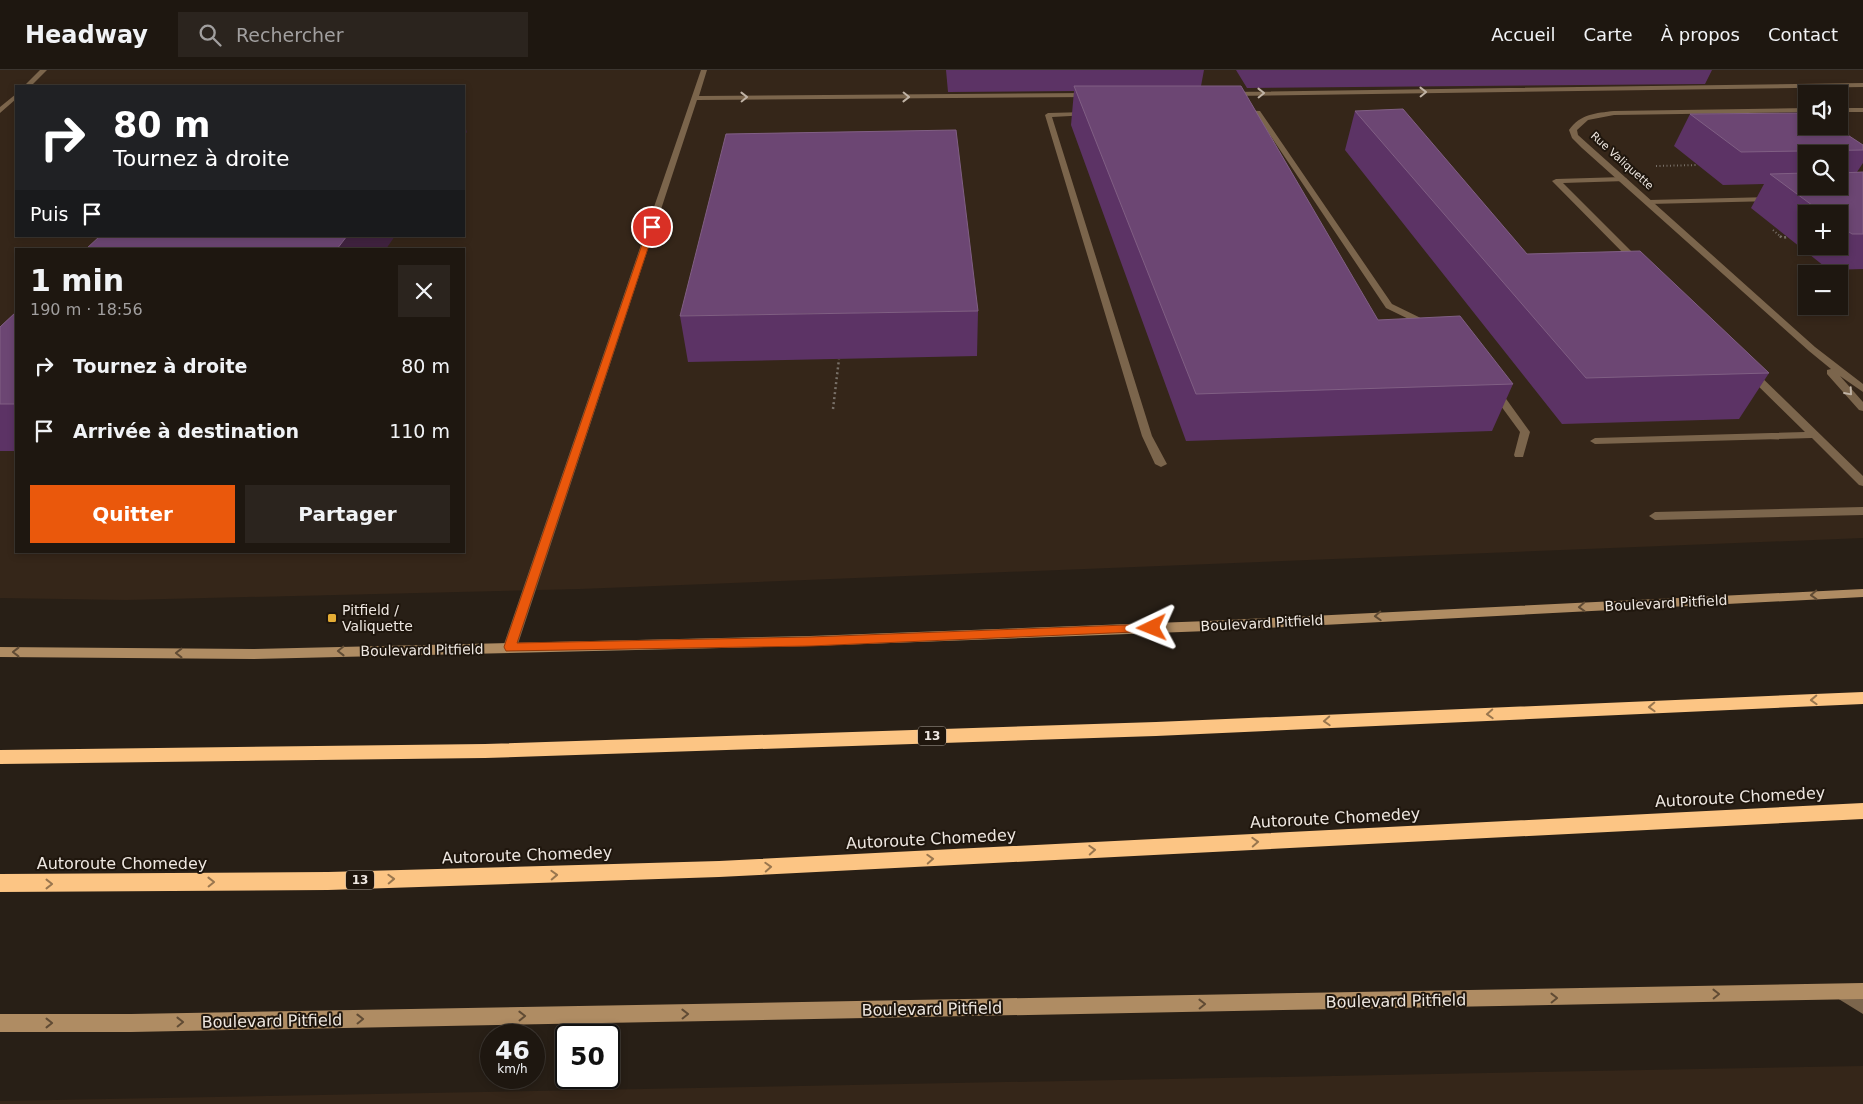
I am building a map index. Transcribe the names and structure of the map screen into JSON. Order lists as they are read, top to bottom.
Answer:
{
  "streets": {
    "highway": ["13", "Autoroute Chomedey"],
    "main road": ["Boulevard Pitfield"],
    "street": ["Rue Valiquette"]
  },
  "places": {
    "transit": ["Pitfield / Valiquette"]
  },
  "page": {
    "header": "Headway",
    "search": "Rechercher",
    "nav": [
      "Accueil",
      "Carte",
      "À propos",
      "Contact"
    ],
    "map_buttons": ["+", "−"],
    "turn": ["80 m", "Tournez à droite"],
    "then": "Puis",
    "heading": ["1 min", "190 m · 18:56"],
    "list": [
      {
        "name": "Tournez à droite",
        "value": "80 m"
      },
      {
        "name": "Arrivée à destination",
        "value": "110 m"
      }
    ],
    "buttons": ["Quitter", "Partager"],
    "speed": "46 km/h",
    "limit": "50"
  }
}
